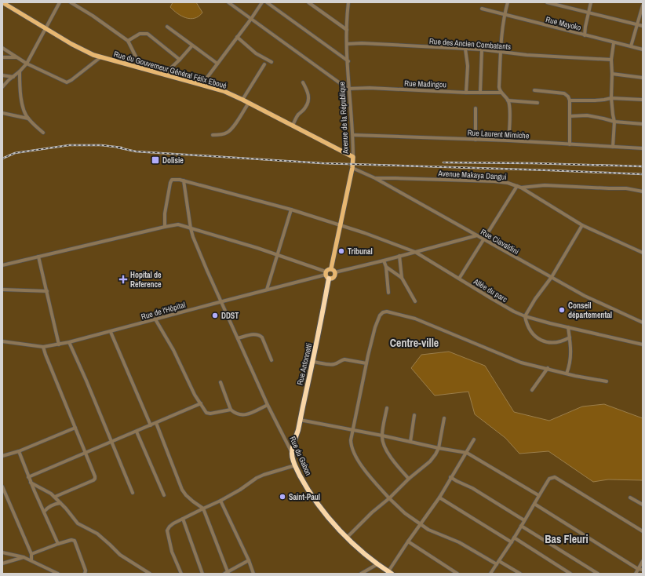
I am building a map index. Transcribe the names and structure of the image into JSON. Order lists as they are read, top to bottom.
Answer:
{
  "streets": {
    "highway": ["Rue Antonnetti", "Rue du Gabon"],
    "main road": ["Rue du Gouverneur Général Félix Eboué", "Avenue de la République"],
    "street": [
      "Rue Mayoko",
      "Rue des Ancien Combatants",
      "Rue Madingou",
      "Rue Laurent Mimiche",
      "Avenue Makaya Dangui",
      "Rue Ciavaldini",
      "Allée du parc",
      "Rue de l'Hôpital"
    ]
  },
  "crossings": [
    ["Rue des Ancien Combatants", "Avenue de la République"],
    ["Rue du Gouverneur Général Félix Eboué", "Avenue de la République"],
    ["Rue Madingou", "Avenue de la République"],
    ["Avenue de la République", "Rue Laurent Mimiche"],
    ["Avenue de la République", "Rue Ciavaldini"],
    ["Avenue de la République", "Allée du parc"],
    ["Avenue Makaya Dangui", "Rue Ciavaldini"],
    ["Allée du parc", "Rue du Gabon"],
    ["Rue de l'Hôpital", "Rue Antonnetti"],
    ["Rue de l'Hôpital", "Rue du Gabon"],
    ["Rue Antonnetti", "Rue du Gabon"]
  ],
  "districts": ["Centre-ville", "Bas Fleuri"],
  "places": {
    "transit": ["Dolisie"],
    "other": [
      "Tribunal",
      "Conseil départemental",
      "DDST",
      "Saint-Paul"
    ],
    "health": ["Hopital de Reference"]
  }
}
